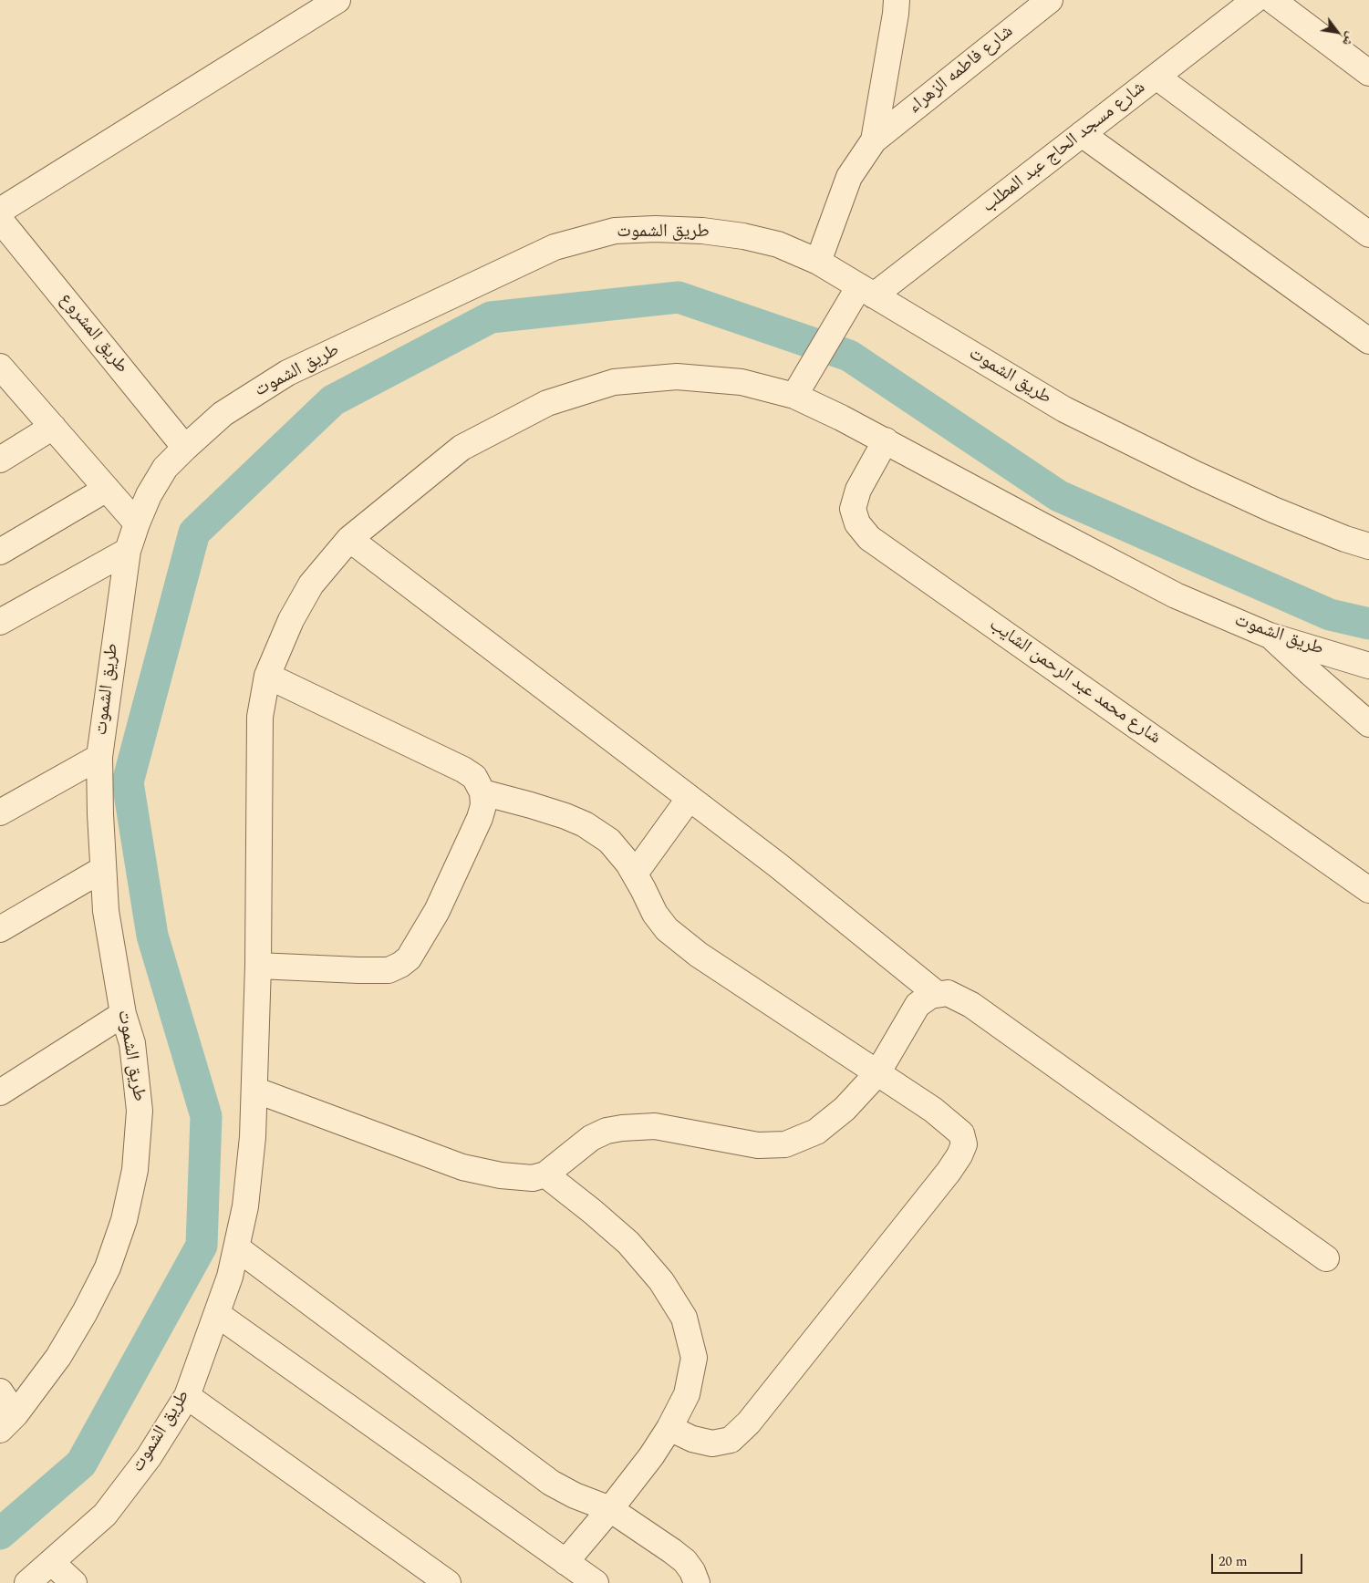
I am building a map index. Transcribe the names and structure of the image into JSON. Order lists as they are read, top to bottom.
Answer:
{
  "streets": {
    "street": [
      "شارع فاطمه الزهراء",
      "شارع مسجد الحاج عبد المطلب",
      "طريق الشموت",
      "طريق المشروع",
      "شارع محمد عبد الرحمن الشايب"
    ]
  },
  "crossings": [
    ["شارع مسجد الحاج عبد المطلب", "طريق الشموت"],
    ["طريق الشموت", "طريق المشروع"],
    ["طريق الشموت", "شارع محمد عبد الرحمن الشايب"]
  ],
  "scale_bar": "20 m",
  "north": "bottom right"
}
